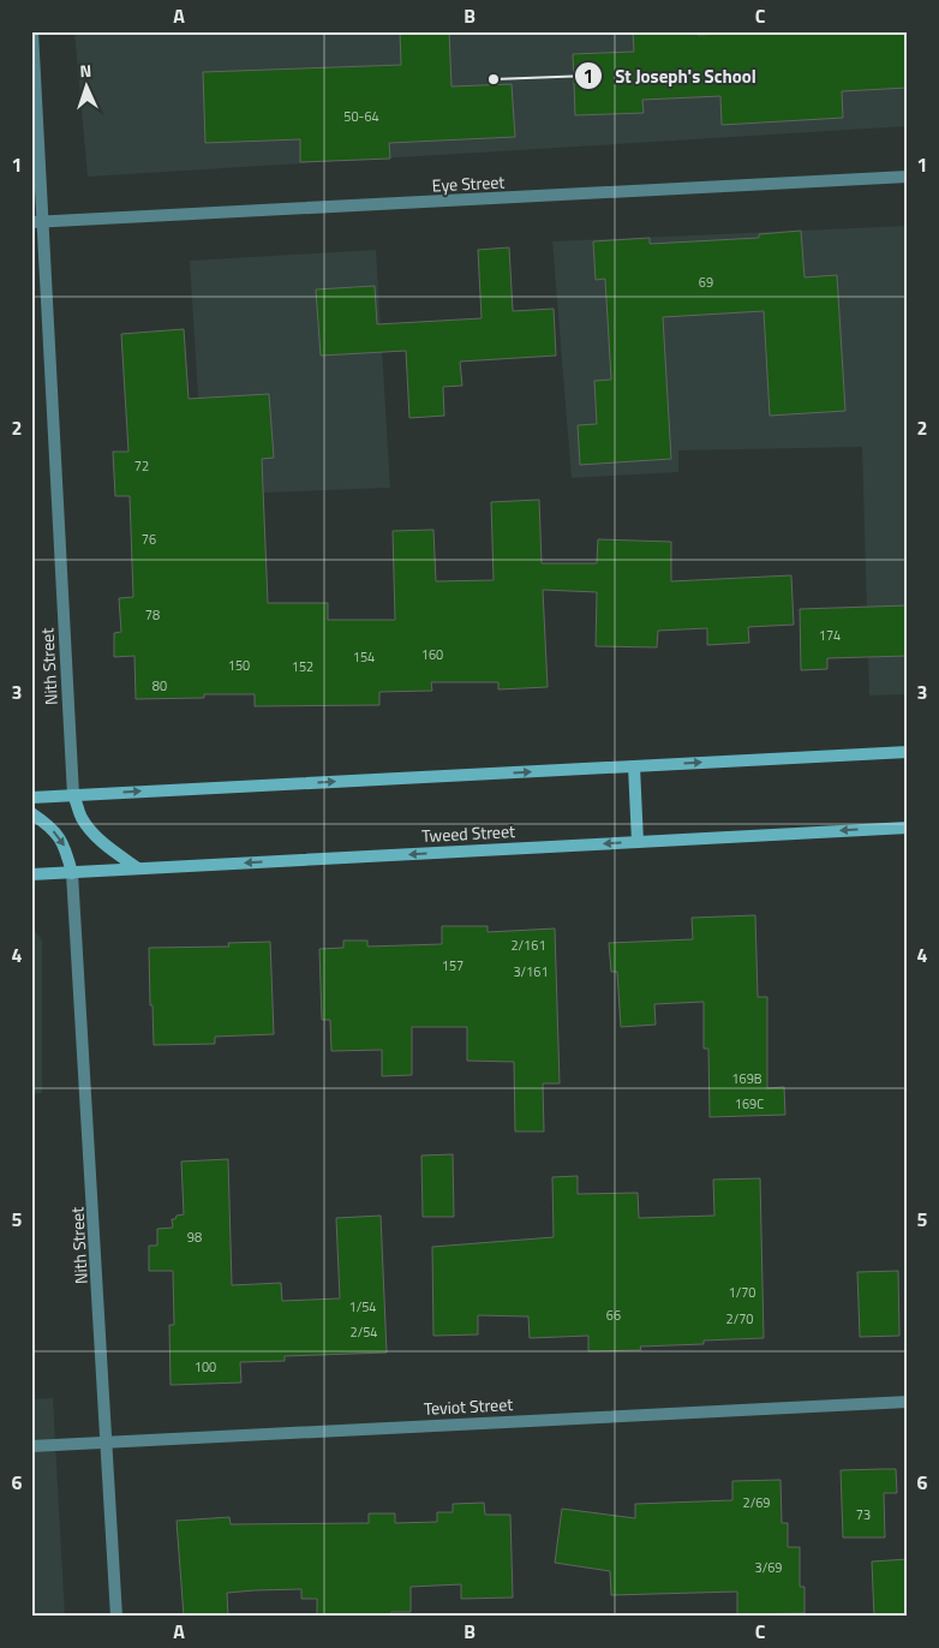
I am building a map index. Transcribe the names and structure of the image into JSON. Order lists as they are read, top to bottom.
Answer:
{
  "streets": {
    "main road": ["Tweed Street"],
    "street": ["Eye Street", "Nith Street", "Teviot Street"]
  },
  "crossings": [
    ["Eye Street", "Nith Street"],
    ["Nith Street", "Tweed Street"],
    ["Nith Street", "Teviot Street"]
  ],
  "places": ["St Joseph's School"],
  "house_numbers": [
    "50-64",
    "69",
    "72",
    "76",
    "78",
    "174",
    "160",
    "154",
    "150",
    "152",
    "80",
    "2/161",
    "157",
    "3/161",
    "169B",
    "169C",
    "98",
    "1/70",
    "1/54",
    "66",
    "2/70",
    "2/54",
    "100",
    "2/69",
    "73",
    "3/69"
  ],
  "north": "top",
  "grid": {
    "columns": ["A", "B", "C"],
    "rows": [
      "1",
      "2",
      "3",
      "4",
      "5",
      "6"
    ]
  }
}
